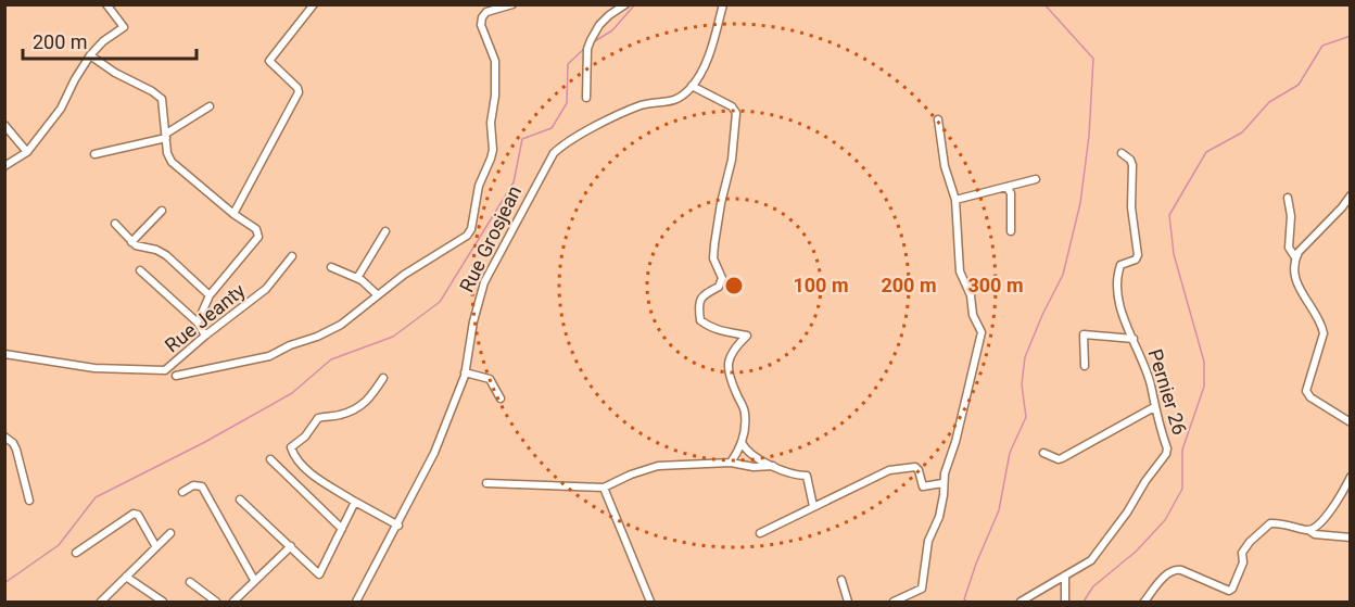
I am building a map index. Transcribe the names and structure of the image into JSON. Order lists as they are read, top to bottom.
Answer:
{
  "streets": {
    "street": ["Rue Grosjean", "Rue Jeanty", "Pernier 26"]
  },
  "scale_bar": "200 m",
  "rings": ["100 m", "200 m", "300 m"]
}
